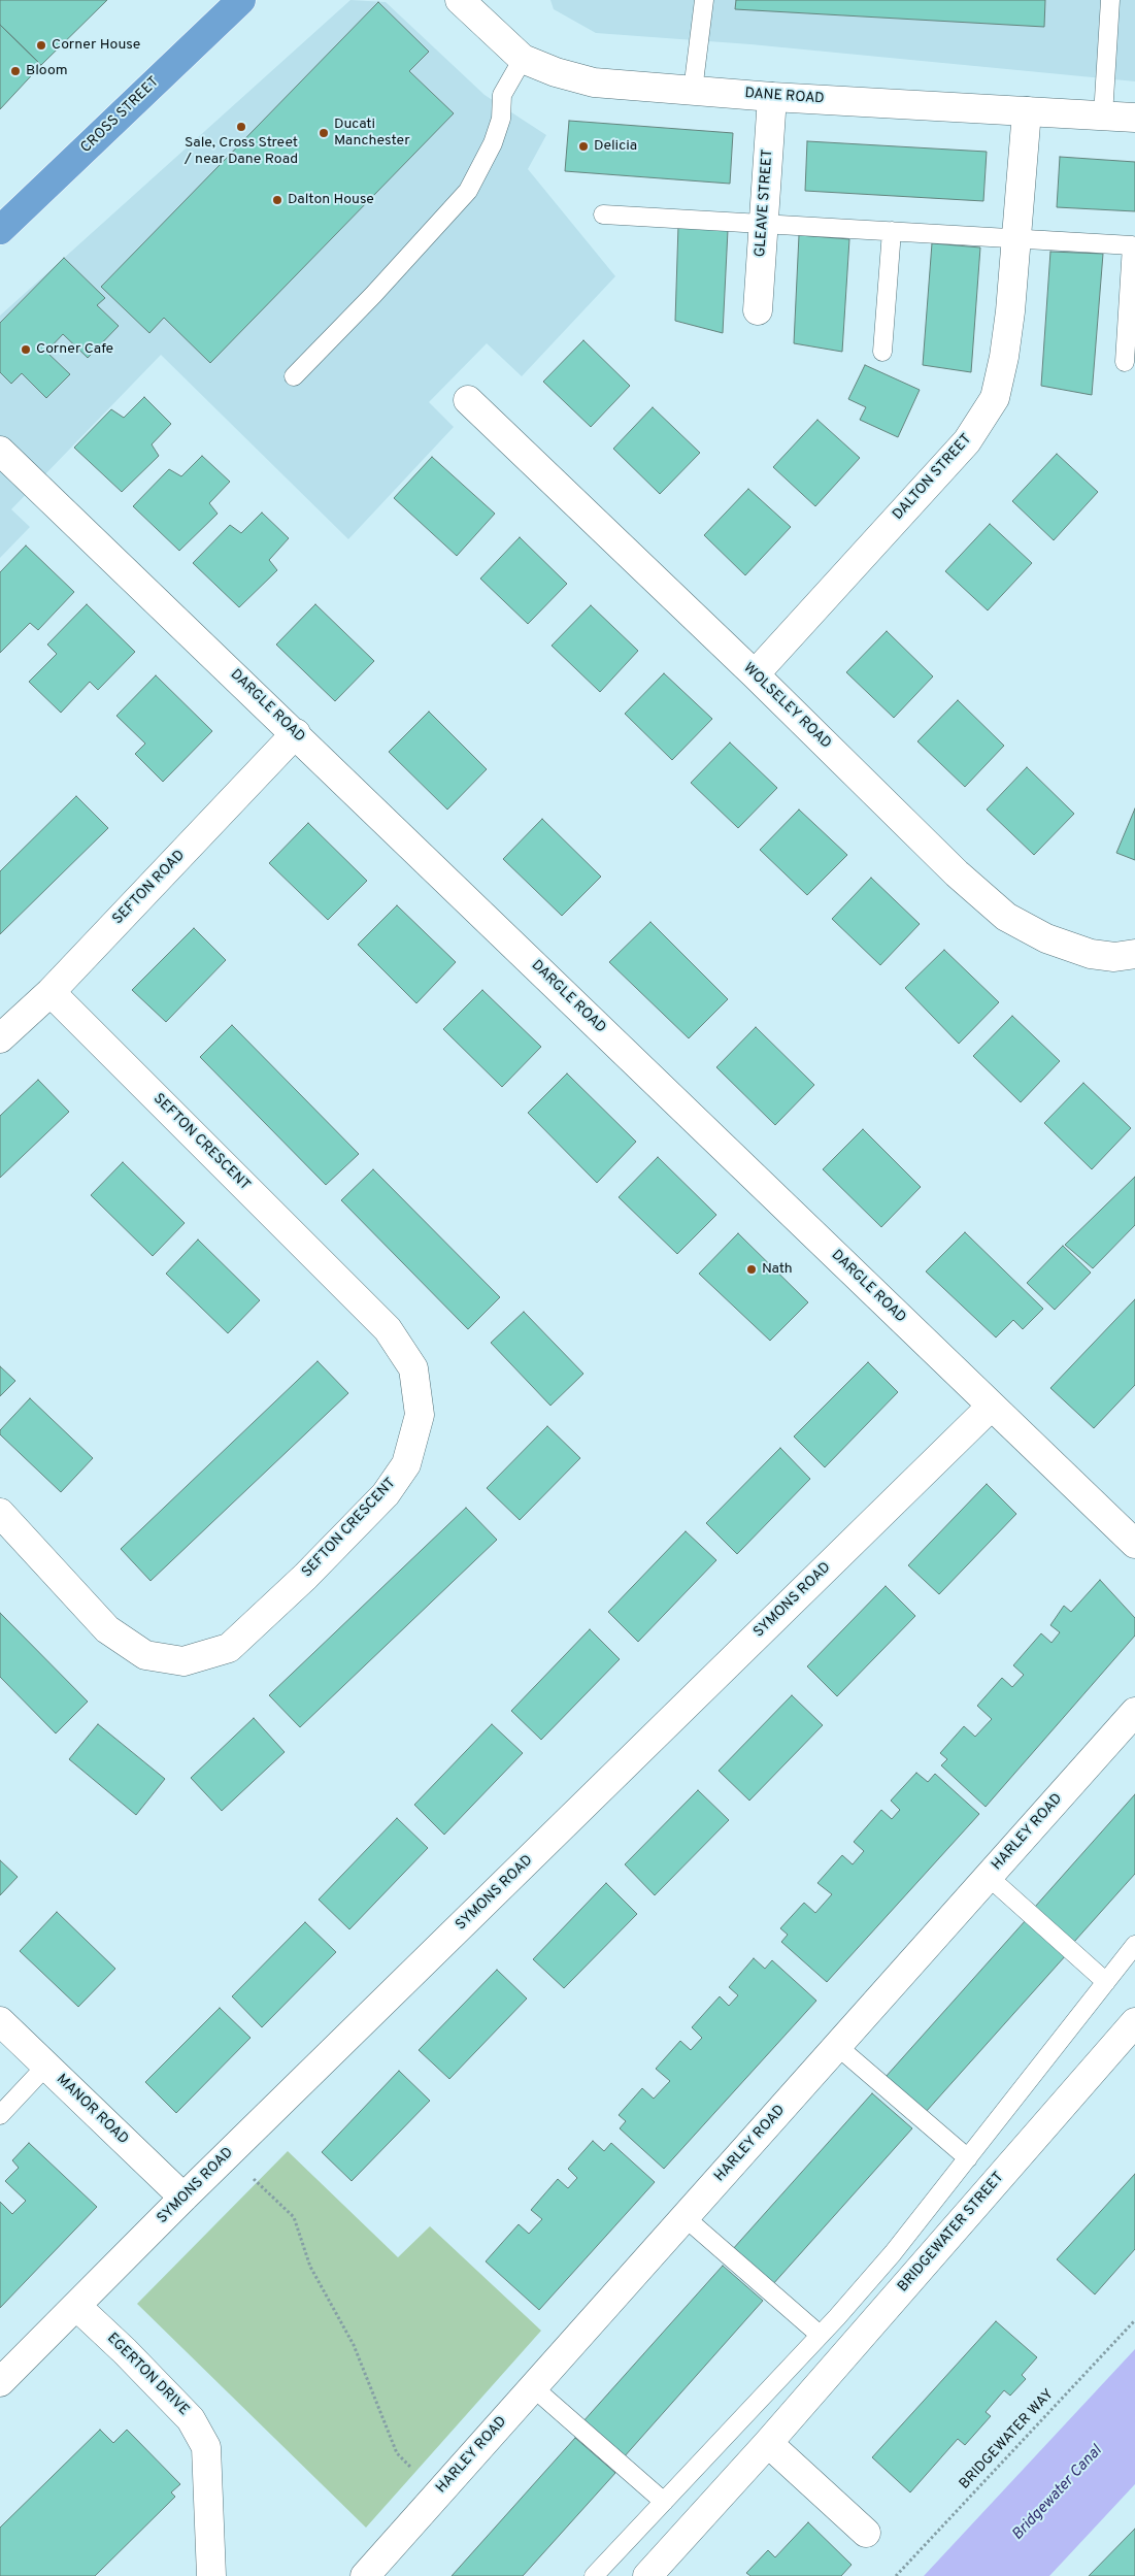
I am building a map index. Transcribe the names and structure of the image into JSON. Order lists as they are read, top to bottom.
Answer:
{
  "streets": {
    "highway": ["CROSS STREET"],
    "street": [
      "DANE ROAD",
      "GLEAVE STREET",
      "DALTON STREET",
      "DARGLE ROAD",
      "WOLSELEY ROAD",
      "SEFTON ROAD",
      "SEFTON CRESCENT",
      "SYMONS ROAD",
      "HARLEY ROAD",
      "MANOR ROAD",
      "BRIDGEWATER STREET",
      "EGERTON DRIVE"
    ],
    "path": ["BRIDGEWATER WAY"]
  },
  "crossings": [
    ["DANE ROAD", "GLEAVE STREET"],
    ["DANE ROAD", "DALTON STREET"],
    ["DALTON STREET", "WOLSELEY ROAD"],
    ["DARGLE ROAD", "SEFTON ROAD"],
    ["DARGLE ROAD", "SYMONS ROAD"],
    ["SEFTON ROAD", "SEFTON CRESCENT"],
    ["SYMONS ROAD", "MANOR ROAD"],
    ["SYMONS ROAD", "EGERTON DRIVE"]
  ],
  "water": ["Bridgewater Canal"],
  "places": [
    "Corner House",
    "Bloom",
    "Sale, Cross Street / near Dane Road",
    "Ducati Manchester",
    "Delicia",
    "Dalton House",
    "Corner Cafe",
    "Nath"
  ]
}
